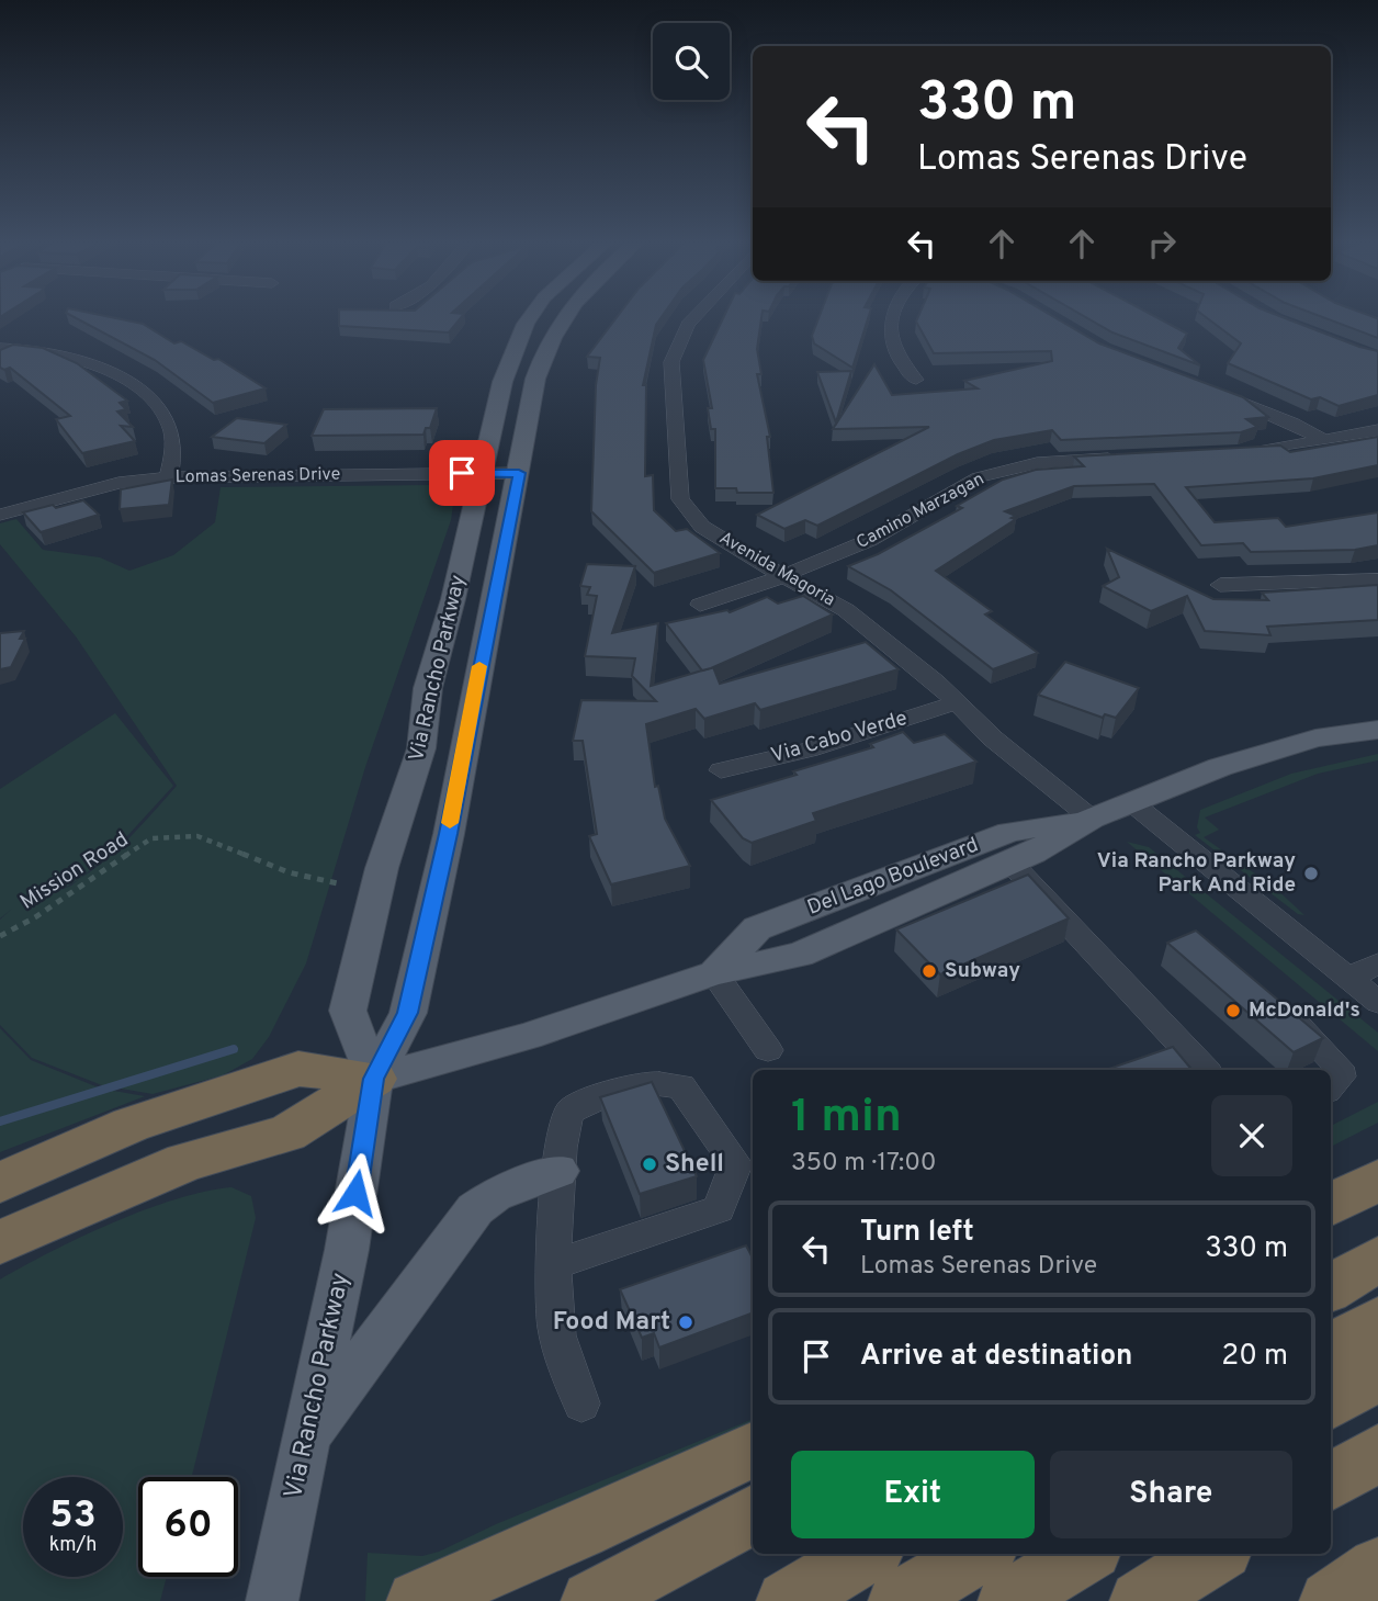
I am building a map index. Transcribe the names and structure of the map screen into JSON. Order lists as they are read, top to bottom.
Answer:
{
  "streets": {
    "main road": ["Via Rancho Parkway", "Del Lago Boulevard"],
    "street": [
      "Lomas Serenas Drive",
      "Camino Marzagan",
      "Avenida Magoria",
      "Via Cabo Verde"
    ],
    "path": ["Mission Road"]
  },
  "crossings": [
    ["Lomas Serenas Drive", "Via Rancho Parkway"],
    ["Camino Marzagan", "Avenida Magoria"],
    ["Avenida Magoria", "Via Cabo Verde"],
    ["Avenida Magoria", "Del Lago Boulevard"],
    ["Via Rancho Parkway", "Del Lago Boulevard"]
  ],
  "places": [
    "Via Rancho Parkway Park And Ride",
    "Subway",
    "McDonald's",
    "Shell",
    "Food Mart"
  ],
  "page": {
    "turn": ["330 m", "Lomas Serenas Drive"],
    "heading": ["1 min", "350 m · 17:00"],
    "list": [
      {
        "name": "Turn left",
        "note": "Lomas Serenas Drive",
        "value": "330 m"
      },
      {
        "name": "Arrive at destination",
        "value": "20 m"
      }
    ],
    "buttons": ["Exit", "Share"],
    "speed": "53 km/h",
    "limit": "60"
  }
}
